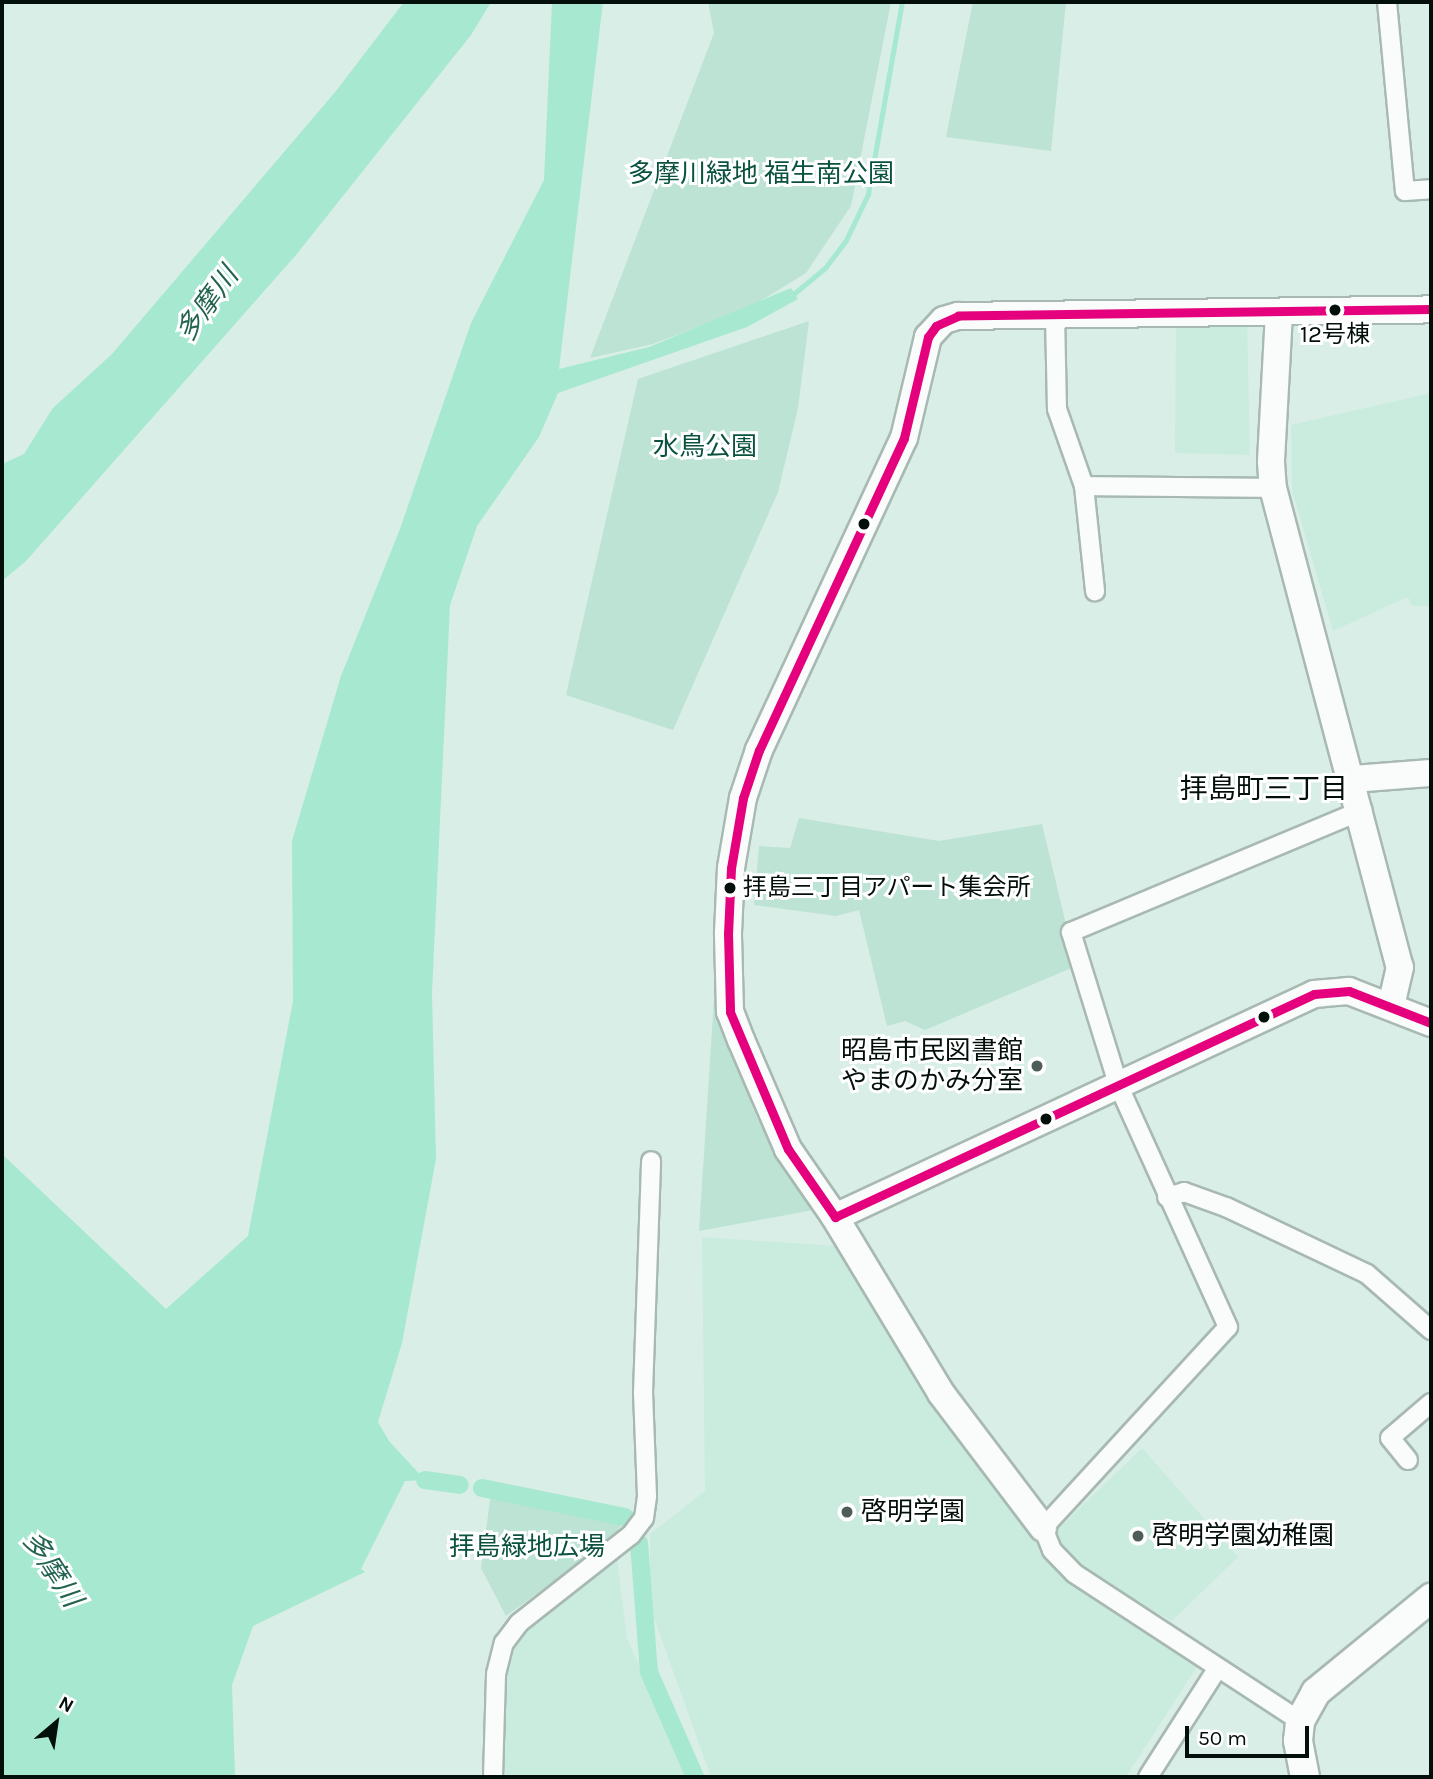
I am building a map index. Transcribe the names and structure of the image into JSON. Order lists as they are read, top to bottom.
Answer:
{
  "districts": ["拝島町三丁目"],
  "water": ["多摩川"],
  "parks": ["多摩川緑地 福生南公園", "水鳥公園", "拝島緑地広場"],
  "places": [
    "12号棟",
    "拝島三丁目アパート集会所",
    "昭島市民図書館 やまのかみ分室",
    "啓明学園",
    "啓明学園幼稚園"
  ],
  "scale_bar": "50 m",
  "north": "top right"
}
